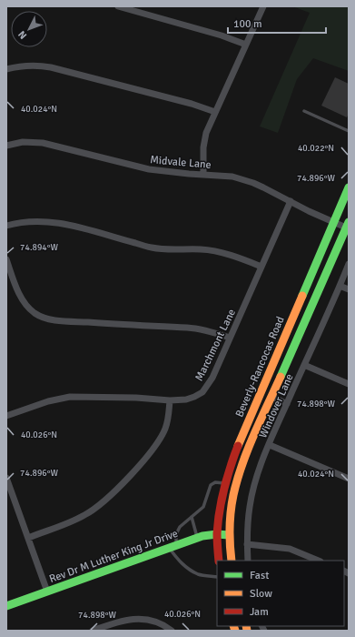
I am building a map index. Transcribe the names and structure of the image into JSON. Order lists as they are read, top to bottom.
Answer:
{
  "streets": {
    "main road": ["Beverly-Rancocas Road", "Rev Dr M Luther King Jr Drive"],
    "street": ["Midvale Lane", "Marchmont Lane", "Windover Lane"]
  },
  "crossings": [
    ["Midvale Lane", "Marchmont Lane"],
    ["Midvale Lane", "Beverly-Rancocas Road"],
    ["Beverly-Rancocas Road", "Rev Dr M Luther King Jr Drive"]
  ],
  "legend": ["Fast", "Slow", "Jam"],
  "scale_bar": "100 m",
  "north": "bottom left",
  "coordinates": [
    "40.024°N",
    "40.022°N",
    "74.896°W",
    "74.894°W",
    "74.898°W",
    "40.026°N"
  ]
}
